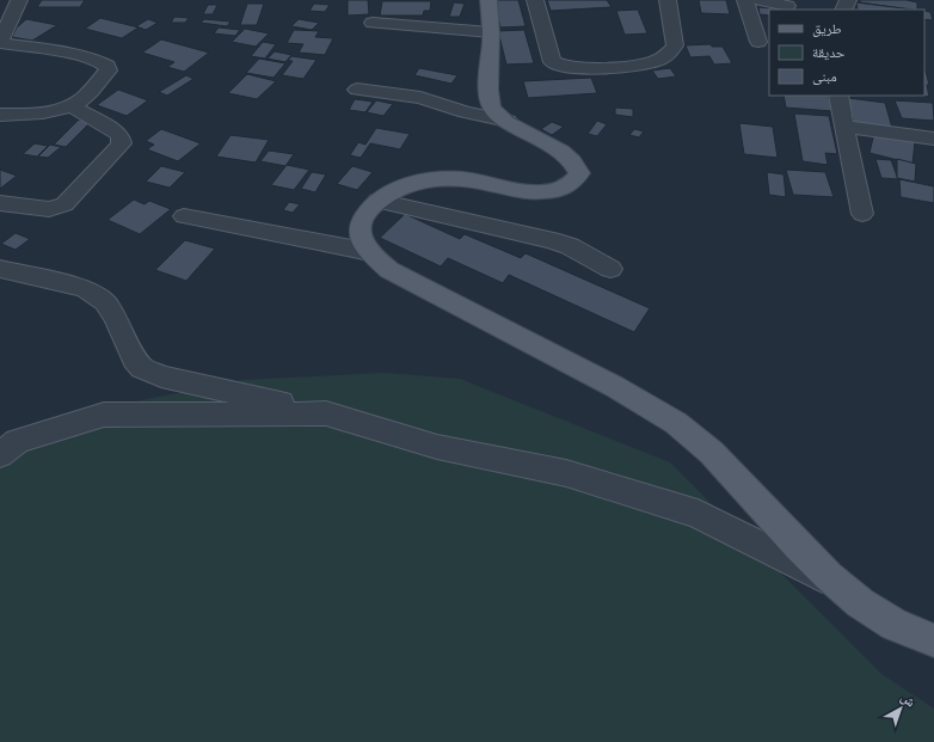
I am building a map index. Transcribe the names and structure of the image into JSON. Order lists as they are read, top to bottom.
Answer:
{
  "legend": ["طريق", "حديقة", "مبنى"],
  "north": "top right"
}
